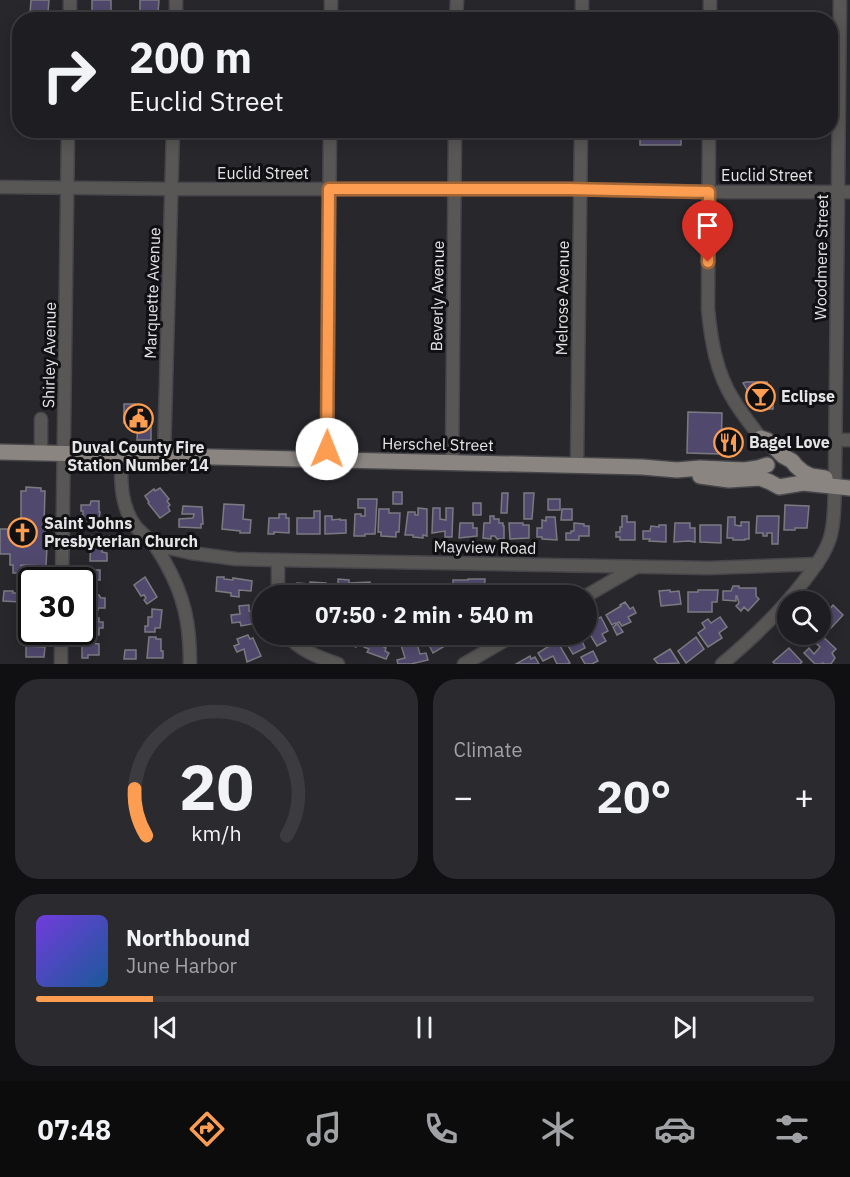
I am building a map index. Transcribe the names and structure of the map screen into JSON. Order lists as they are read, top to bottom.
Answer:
{
  "streets": {
    "main road": ["Herschel Street"],
    "street": [
      "Euclid Street",
      "Woodmere Street",
      "Marquette Avenue",
      "Beverly Avenue",
      "Melrose Avenue",
      "Shirley Avenue",
      "Mayview Road"
    ]
  },
  "crossings": [
    ["Euclid Street", "Woodmere Street"],
    ["Euclid Street", "Marquette Avenue"],
    ["Euclid Street", "Beverly Avenue"],
    ["Euclid Street", "Melrose Avenue"],
    ["Euclid Street", "Shirley Avenue"],
    ["Woodmere Street", "Mayview Road"],
    ["Marquette Avenue", "Herschel Street"],
    ["Beverly Avenue", "Herschel Street"],
    ["Melrose Avenue", "Herschel Street"],
    ["Shirley Avenue", "Herschel Street"]
  ],
  "places": {
    "bar": ["Eclipse"],
    "public building": ["Duval County Fire Station Number 14"],
    "restaurant": ["Bagel Love"],
    "church": ["Saint Johns Presbyterian Church"]
  },
  "page": {
    "turn": ["200 m", "Euclid Street"],
    "limit": "30",
    "trip": "07:50 · 2 min · 540 m",
    "tile": "Climate",
    "heat": ["−", "20°", "+"],
    "song": ["Northbound", "June Harbor"],
    "tabs": "07:48",
    "gauge": ["20", "km/h"]
  }
}
